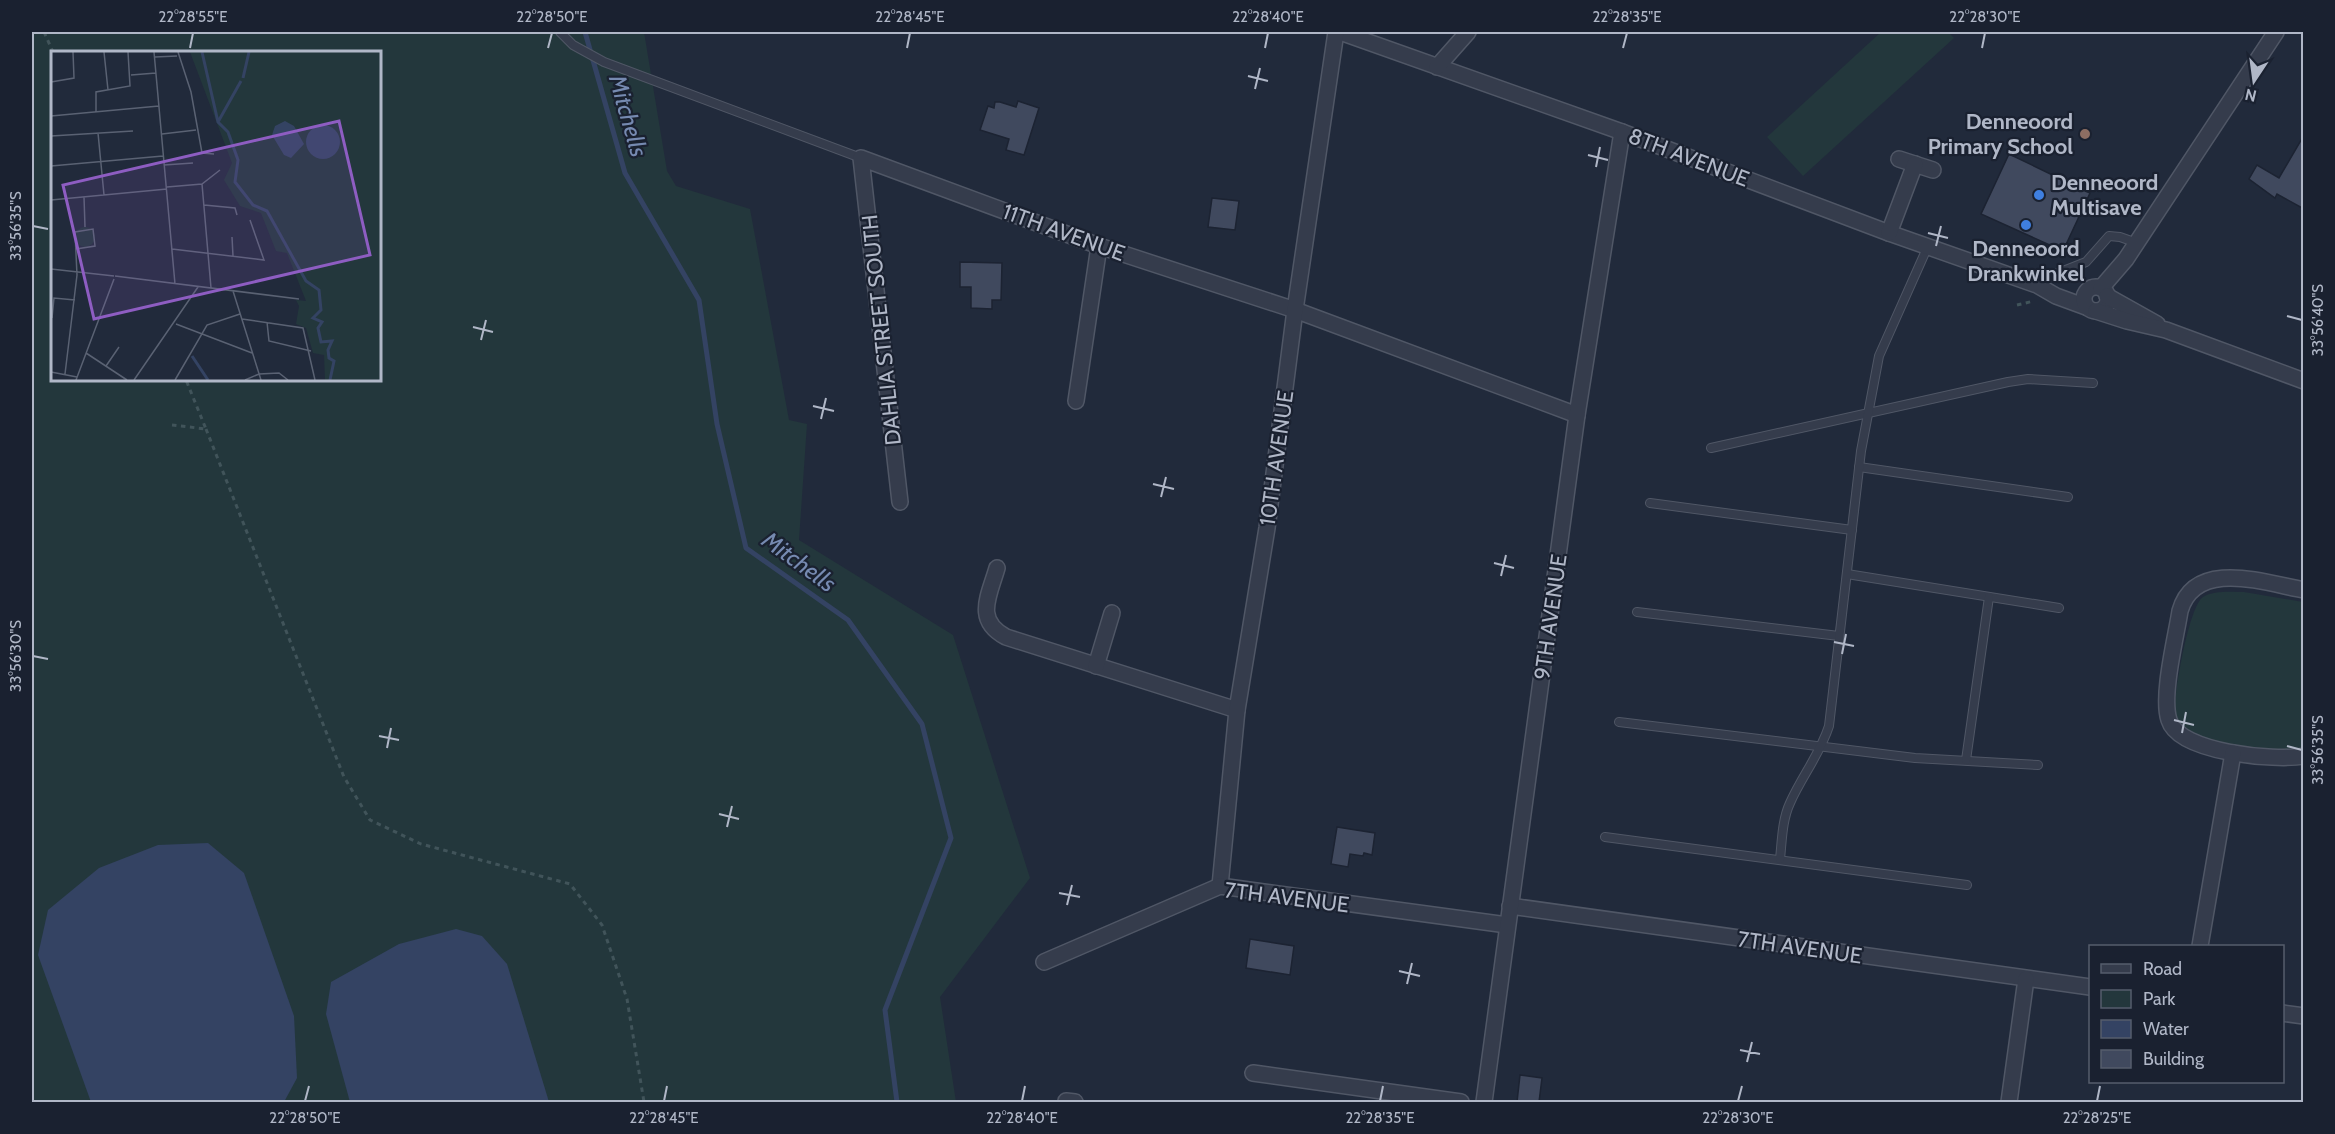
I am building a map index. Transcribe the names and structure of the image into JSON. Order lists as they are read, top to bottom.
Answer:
{
  "streets": {
    "street": [
      "8TH AVENUE",
      "11TH AVENUE",
      "DAHLIA STREET SOUTH",
      "10TH AVENUE",
      "9TH AVENUE",
      "7TH AVENUE"
    ]
  },
  "crossings": [
    ["8TH AVENUE", "10TH AVENUE"],
    ["8TH AVENUE", "9TH AVENUE"],
    ["11TH AVENUE", "DAHLIA STREET SOUTH"],
    ["11TH AVENUE", "10TH AVENUE"],
    ["11TH AVENUE", "9TH AVENUE"],
    ["10TH AVENUE", "7TH AVENUE"],
    ["9TH AVENUE", "7TH AVENUE"]
  ],
  "water": ["Mitchells"],
  "places": ["Denneoord Primary School", "Denneoord Multisave", "Denneoord Drankwinkel"],
  "legend": [
    "Road",
    "Park",
    "Water",
    "Building"
  ],
  "north": "bottom",
  "coordinates": [
    "22°28'55\"E",
    "22°28'50\"E",
    "22°28'45\"E",
    "22°28'40\"E",
    "22°28'35\"E",
    "22°28'30\"E",
    "33°56'35\"S",
    "33°56'40\"S",
    "33°56'30\"S",
    "22°28'25\"E"
  ]
}
